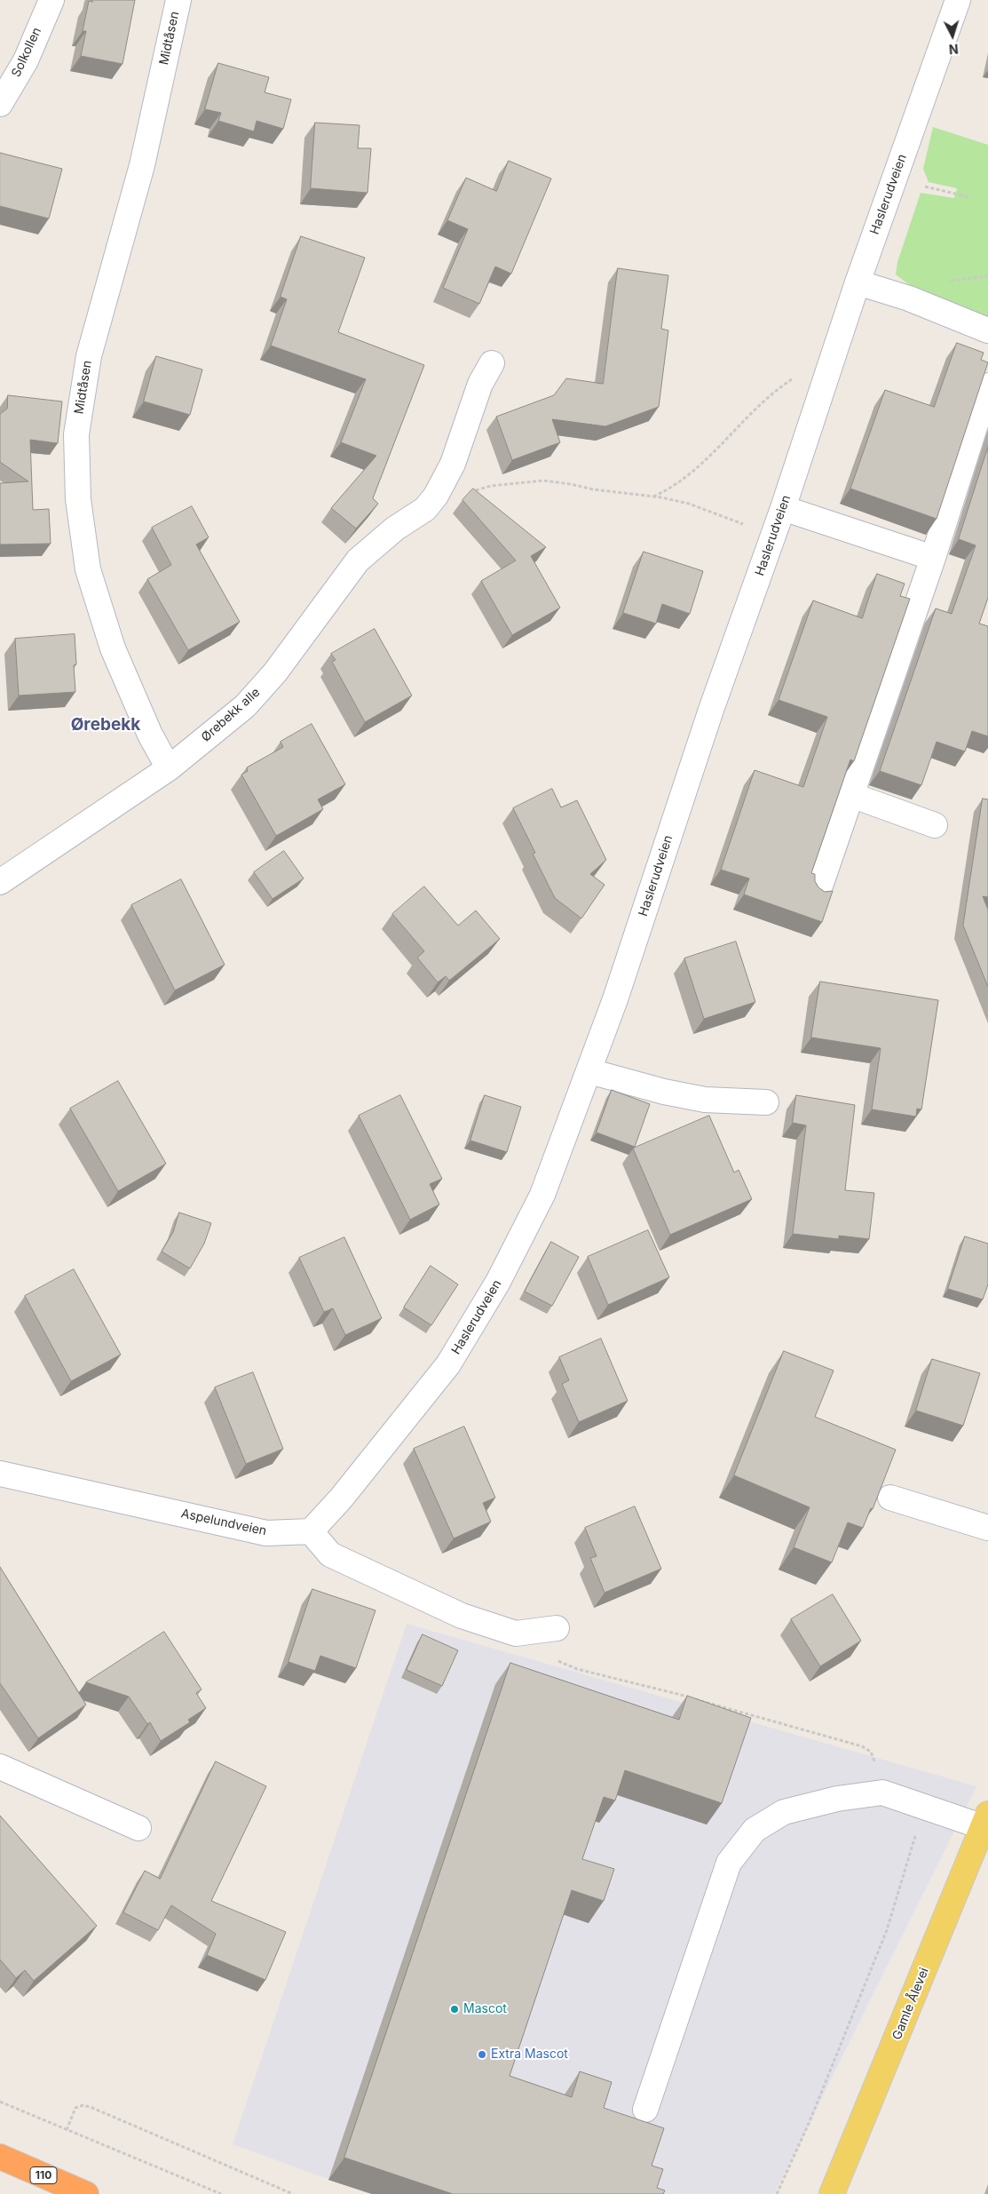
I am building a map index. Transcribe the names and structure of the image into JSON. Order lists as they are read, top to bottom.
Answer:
{
  "streets": {
    "highway": ["110"],
    "main road": ["Gamle Ålevei"],
    "street": [
      "Midtåsen",
      "Solkollen",
      "Haslerudveien",
      "Ørebekk alle",
      "Aspelundveien"
    ]
  },
  "crossings": [
    ["Midtåsen", "Ørebekk alle"],
    ["Haslerudveien", "Aspelundveien"]
  ],
  "districts": ["Ørebekk"],
  "places": ["Mascot", "Extra Mascot"],
  "north": "bottom"
}
